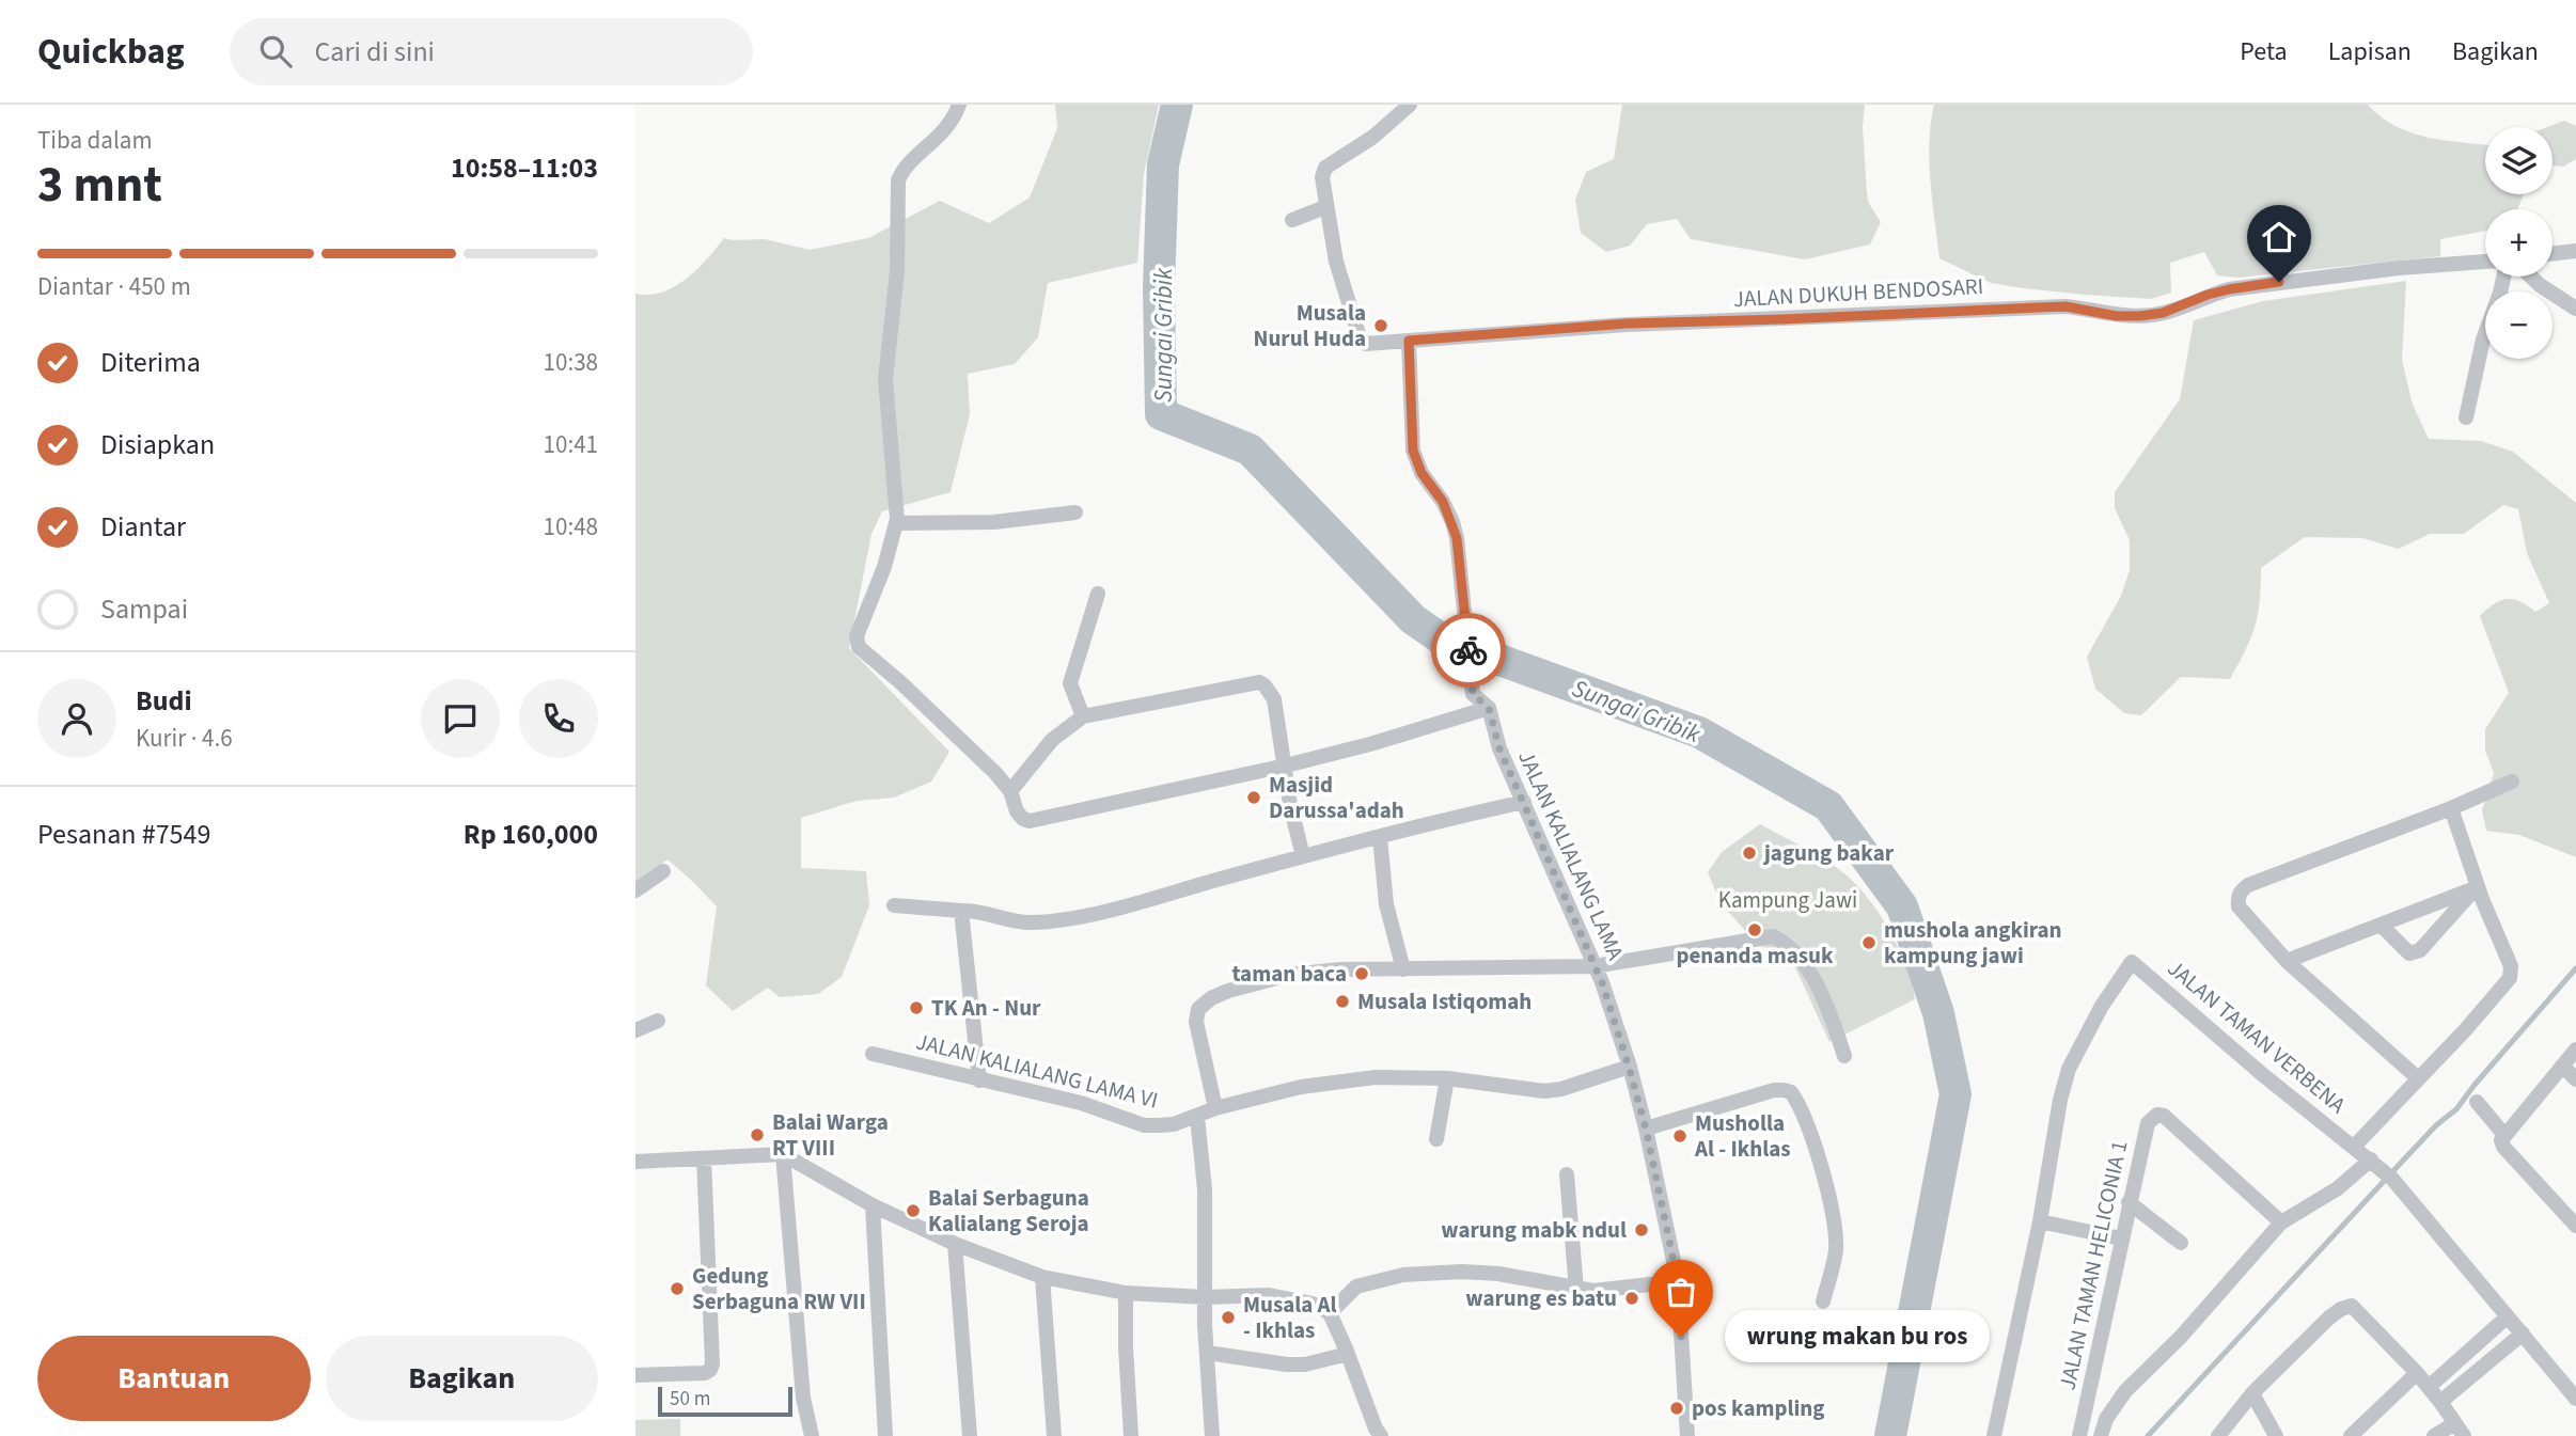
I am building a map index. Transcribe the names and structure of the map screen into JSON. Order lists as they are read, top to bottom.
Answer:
{
  "streets": {
    "street": [
      "JALAN DUKUH BENDOSARI",
      "JALAN KALIALANG LAMA",
      "JALAN TAMAN VERBENA",
      "JALAN KALIALANG LAMA VI",
      "JALAN TAMAN HELICONIA 1"
    ]
  },
  "crossings": [
    ["JALAN KALIALANG LAMA", "JALAN KALIALANG LAMA VI"]
  ],
  "water": ["Sungai Gribik"],
  "parks": ["Kampung Jawi"],
  "places": [
    "Musala Nurul Huda",
    "Masjid Darussa'adah",
    "jagung bakar",
    "penanda masuk",
    "mushola angkiran kampung jawi",
    "taman baca",
    "Musala Istiqomah",
    "TK An - Nur",
    "Balai Warga RT VIII",
    "Musholla Al - Ikhlas",
    "Balai Serbaguna Kalialang Seroja",
    "warung mabk ndul",
    "Gedung Serbaguna RW VII",
    "warung es batu",
    "Musala Al - Ikhlas",
    "wrung makan bu ros",
    "pos kampling"
  ],
  "scale_bar": "50 m",
  "page": {
    "header": "Quickbag",
    "search": "Cari di sini",
    "nav": ["Peta", "Lapisan", "Bagikan"],
    "heading": ["3 mnt", "Tiba dalam", "10:58–11:03"],
    "panel": [
      "Budi",
      "Kurir · 4.6",
      "Pesanan #7549",
      "Rp 160,000"
    ],
    "map_buttons": ["+", "−"],
    "bar": "Diantar · 450 m",
    "list": [
      ["Diterima", "10:38"],
      ["Disiapkan", "10:41"],
      ["Diantar", "10:48"],
      "Sampai"
    ],
    "bubble": "wrung makan bu ros",
    "buttons": ["Bantuan", "Bagikan"],
    "scale": "50 m"
  }
}
